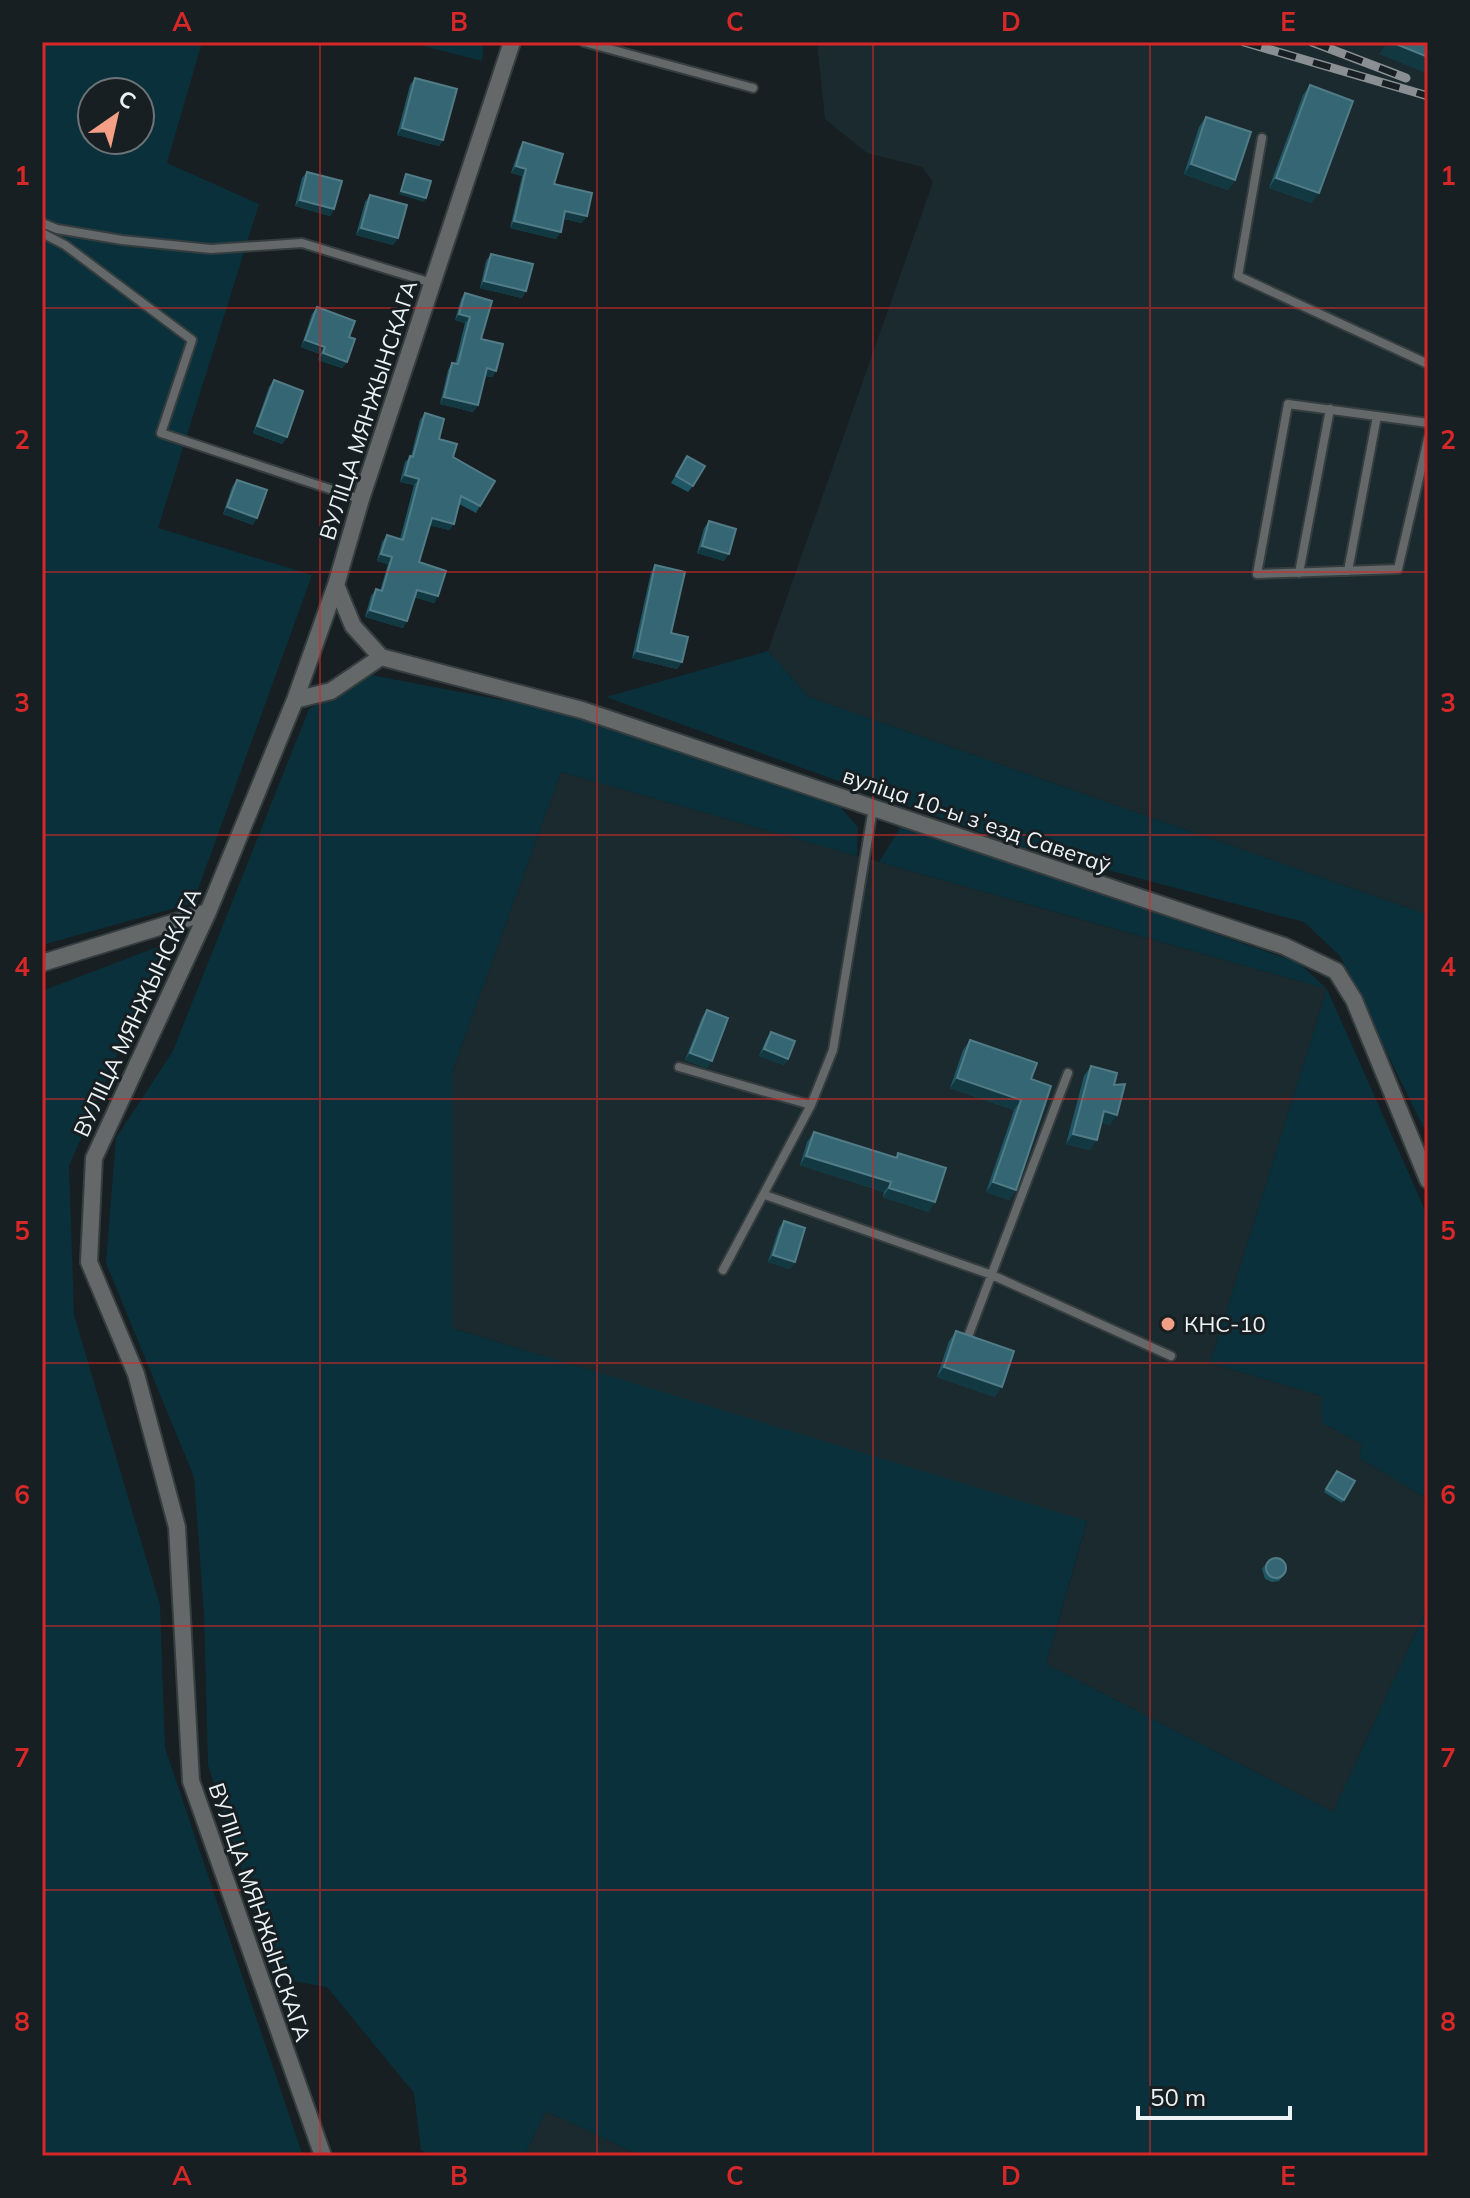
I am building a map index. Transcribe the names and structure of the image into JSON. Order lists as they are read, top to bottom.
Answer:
{
  "streets": {
    "street": ["ВУЛІЦА МЯНЖЫНСКАГА", "вуліца 10-ы зʼезд Саветаў"]
  },
  "places": ["КНС-10"],
  "scale_bar": "50 m",
  "north": "top right",
  "grid": {
    "columns": [
      "A",
      "B",
      "C",
      "D",
      "E"
    ],
    "rows": [
      "1",
      "2",
      "3",
      "4",
      "5",
      "6",
      "7",
      "8"
    ]
  }
}
